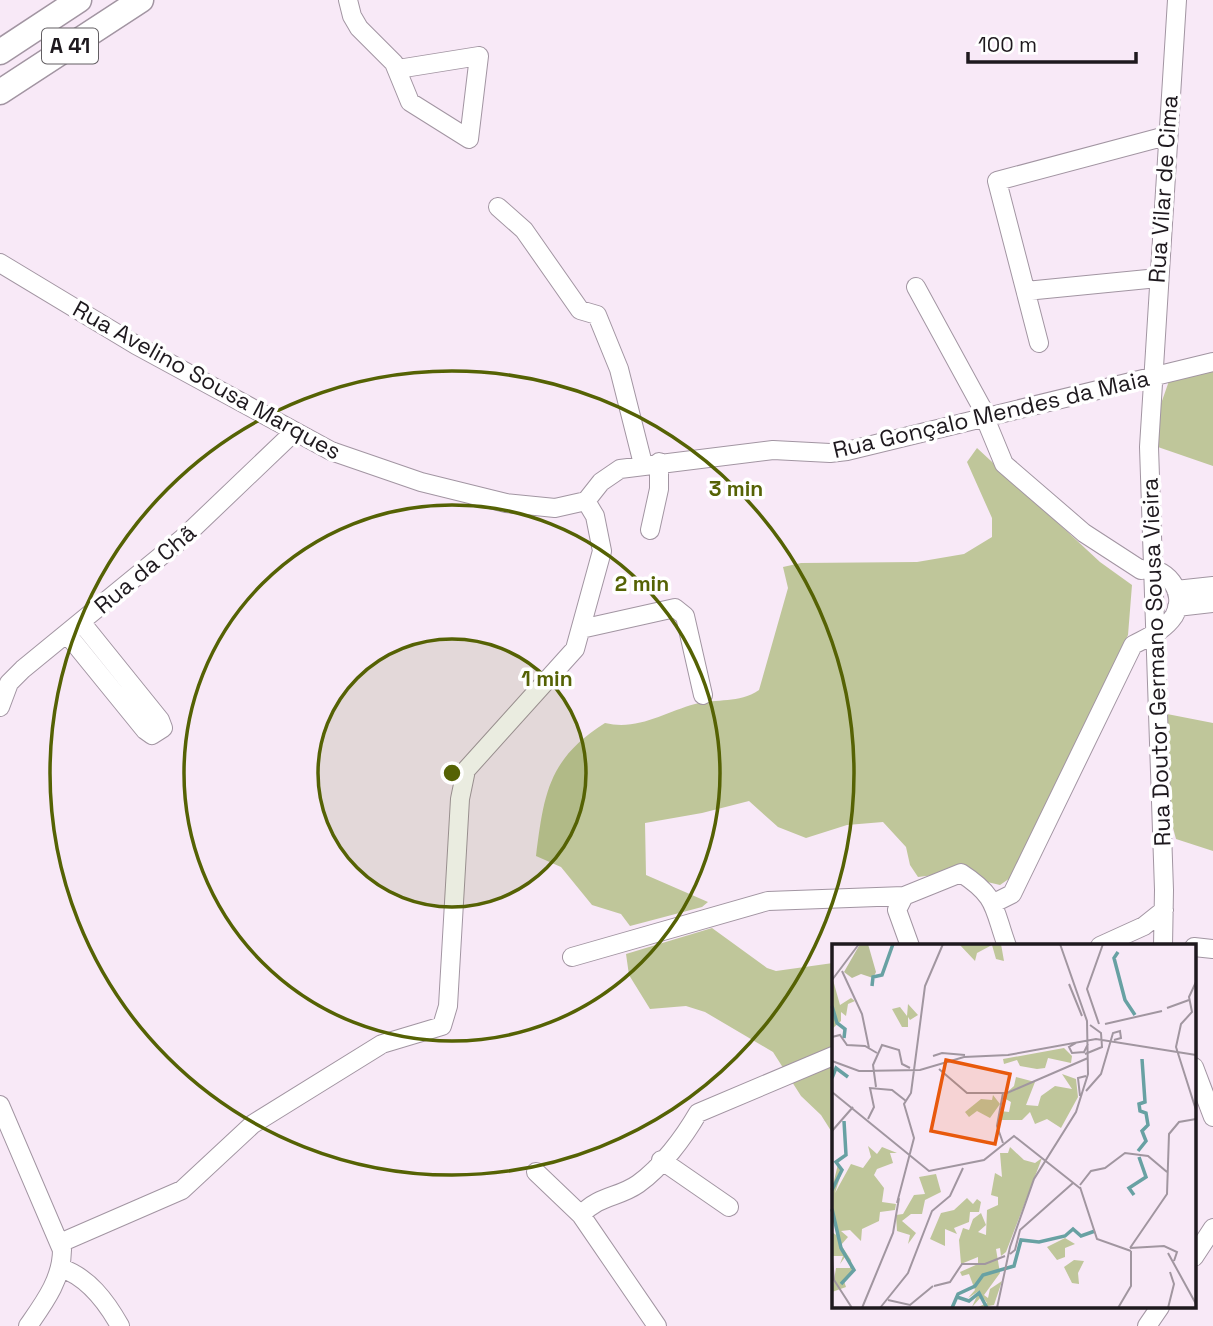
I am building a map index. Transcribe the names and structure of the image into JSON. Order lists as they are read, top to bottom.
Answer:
{
  "streets": {
    "highway": ["A 41"],
    "street": [
      "Rua Vilar de Cima",
      "Rua Avelino Sousa Marques",
      "Rua Gonçalo Mendes da Maia",
      "Rua da Chã",
      "Rua Doutor Germano Sousa Vieira"
    ]
  },
  "crossings": [
    ["Rua Vilar de Cima", "Rua Gonçalo Mendes da Maia"],
    ["Rua Vilar de Cima", "Rua Doutor Germano Sousa Vieira"],
    ["Rua Avelino Sousa Marques", "Rua Gonçalo Mendes da Maia"],
    ["Rua Avelino Sousa Marques", "Rua da Chã"],
    ["Rua Gonçalo Mendes da Maia", "Rua Doutor Germano Sousa Vieira"]
  ],
  "scale_bar": "100 m",
  "rings": ["3 min", "2 min", "1 min"]
}
